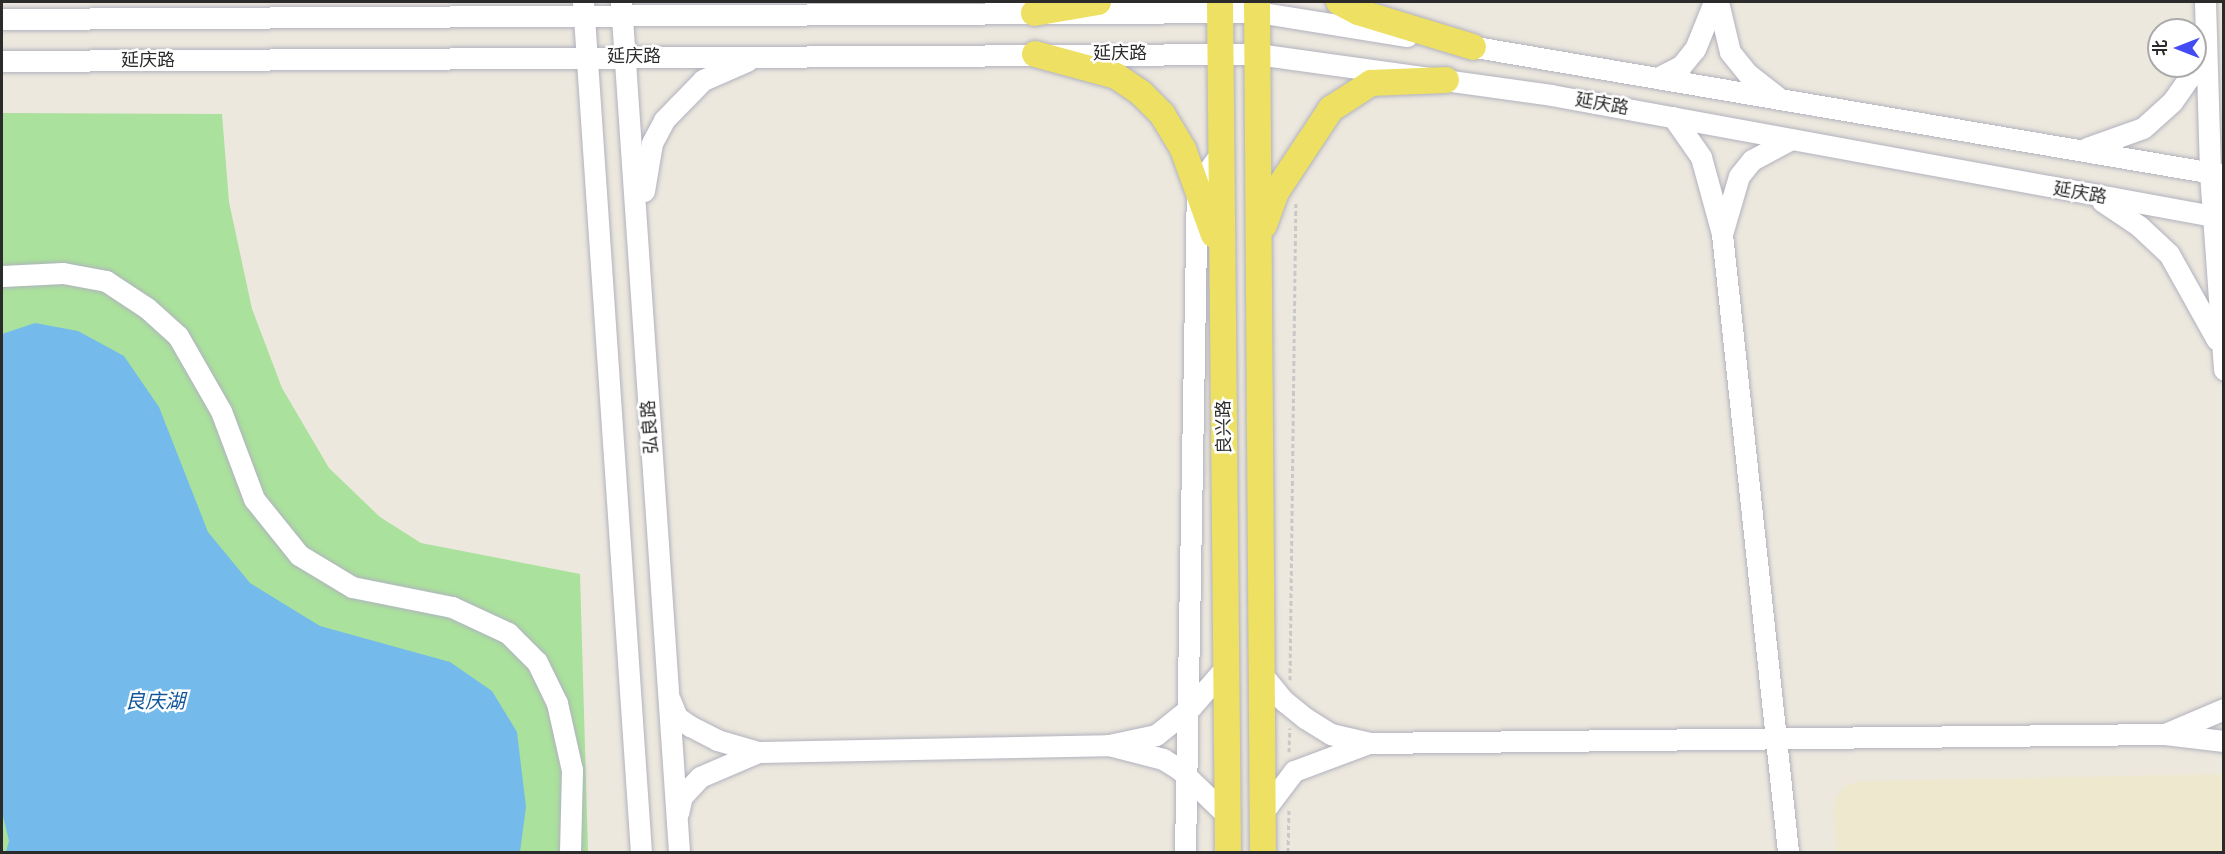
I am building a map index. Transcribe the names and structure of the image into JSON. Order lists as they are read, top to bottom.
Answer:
{
  "streets": {
    "main road": ["良兴路"],
    "street": ["延庆路", "弘良路"]
  },
  "crossings": [
    ["延庆路", "弘良路"],
    ["延庆路", "良兴路"]
  ],
  "water": ["良庆湖"],
  "north": "left"
}
